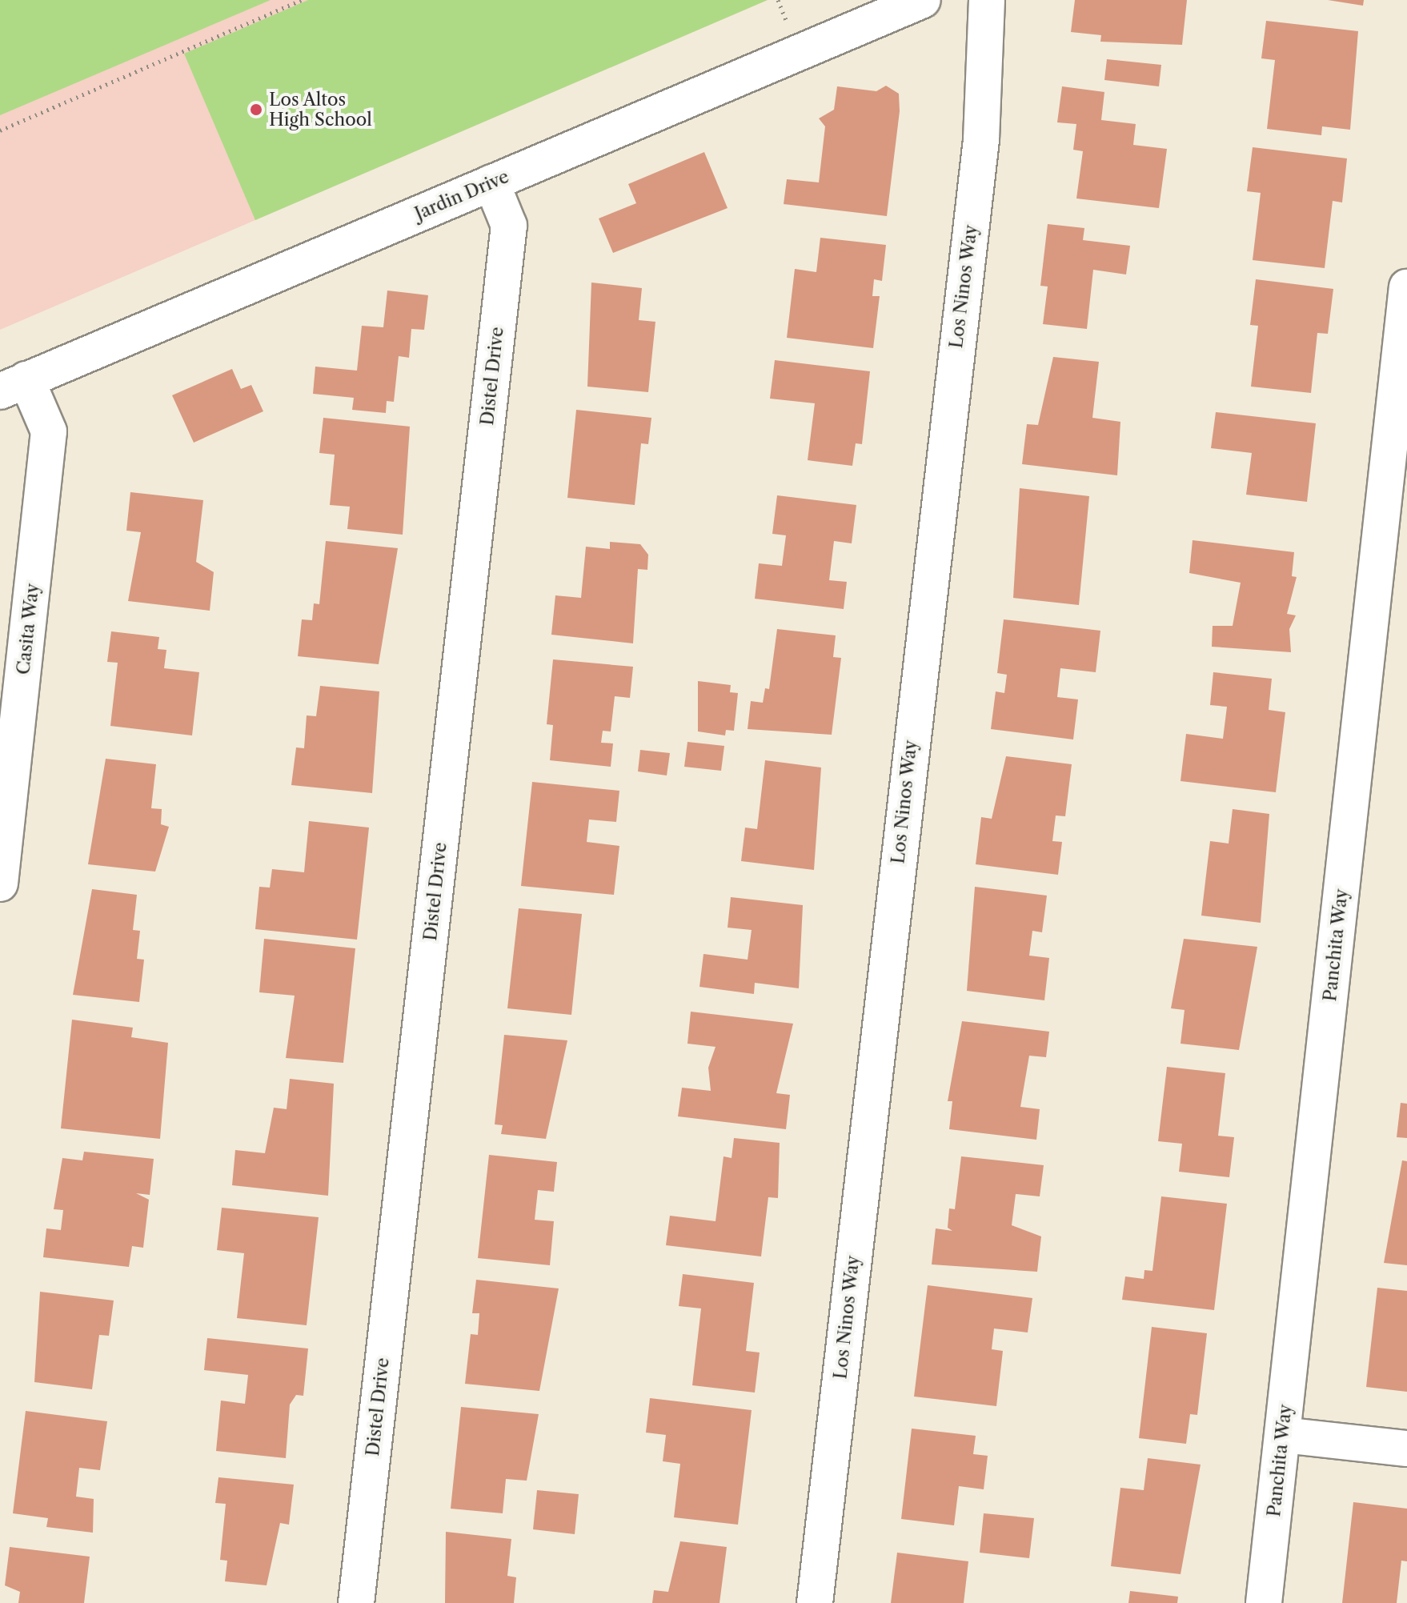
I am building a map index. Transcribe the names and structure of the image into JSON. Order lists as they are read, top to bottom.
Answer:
{
  "streets": {
    "street": [
      "Jardin Drive",
      "Los Ninos Way",
      "Distel Drive",
      "Casita Way",
      "Panchita Way"
    ]
  },
  "crossings": [
    ["Jardin Drive", "Distel Drive"],
    ["Jardin Drive", "Casita Way"]
  ],
  "places": ["Los Altos High School"]
}
